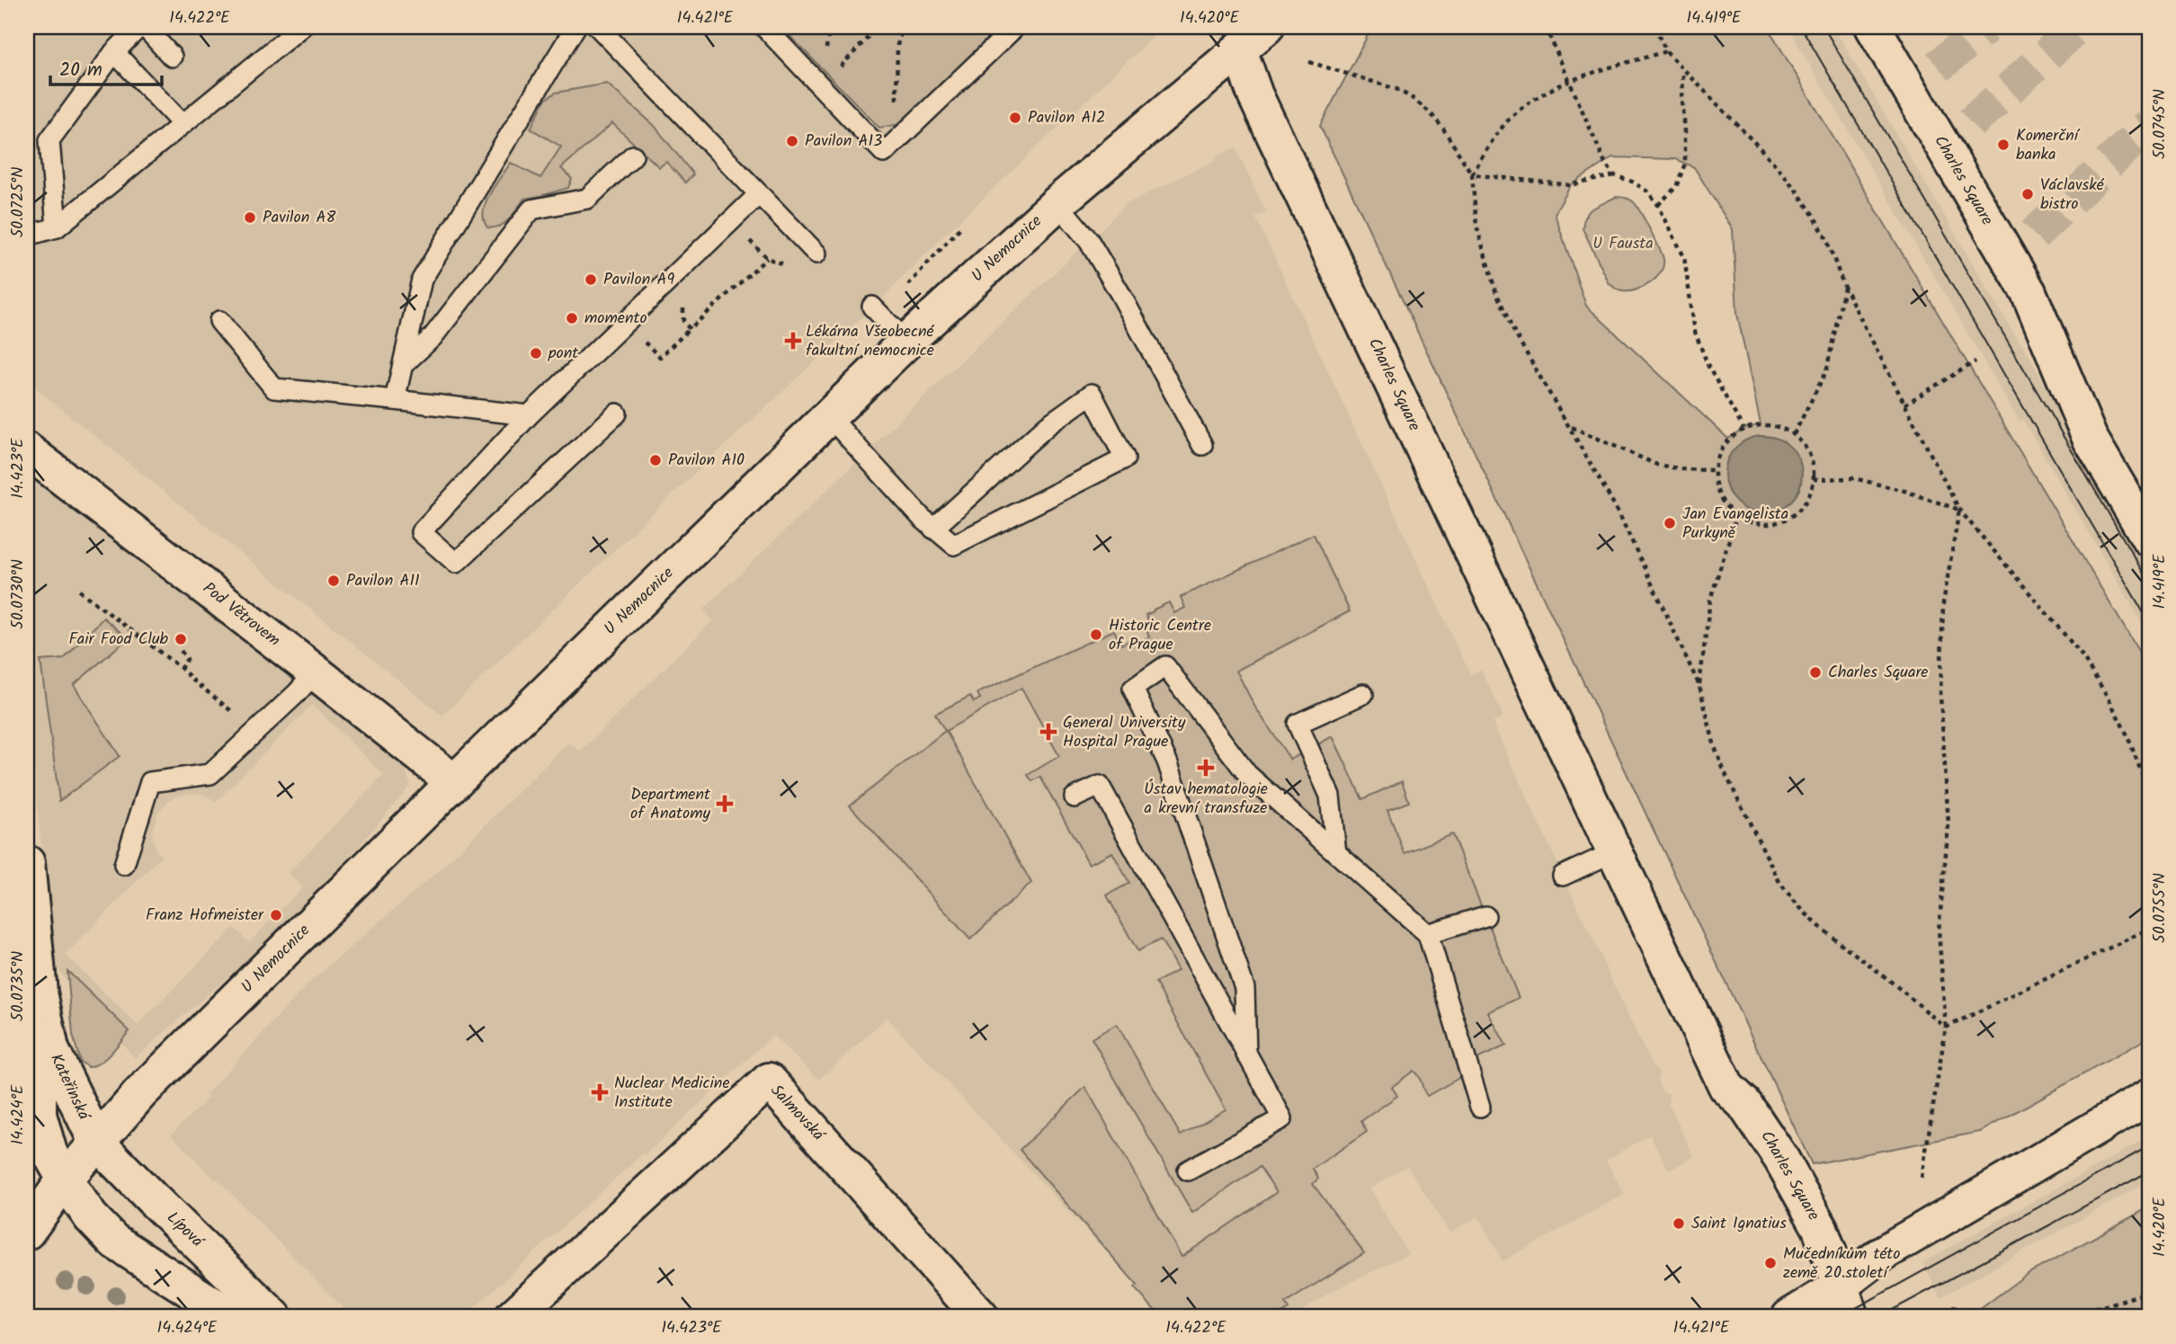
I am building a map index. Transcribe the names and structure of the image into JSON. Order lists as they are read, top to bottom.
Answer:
{
  "streets": {
    "street": [
      "Charles Square",
      "U Nemocnice",
      "Pod Větrovem",
      "Kateřinská",
      "Salmovská",
      "Lípová"
    ]
  },
  "crossings": [
    ["Charles Square", "U Nemocnice"],
    ["U Nemocnice", "Pod Větrovem"],
    ["U Nemocnice", "Kateřinská"],
    ["U Nemocnice", "Lípová"],
    ["Kateřinská", "Lípová"]
  ],
  "parks": ["U Fausta"],
  "places": {
    "other": [
      "Pavilon A12",
      "Pavilon A13",
      "Komerční banka",
      "Václavské bistro",
      "Pavilon A8",
      "Pavilon A9",
      "momento",
      "pont",
      "Pavilon A10",
      "Jan Evangelista Purkyně",
      "Pavilon A11",
      "Historic Centre of Prague",
      "Fair Food Club",
      "Charles Square",
      "Franz Hofmeister",
      "Saint Ignatius",
      "Mučedníkům této země 20.století"
    ],
    "health": [
      "Lékárna Všeobecné fakultní nemocnice",
      "General University Hospital Prague",
      "Ústav hematologie a krevní transfuze",
      "Department of Anatomy",
      "Nuclear Medicine Institute"
    ]
  },
  "scale_bar": "20 m",
  "coordinates": [
    "14.422°E",
    "14.421°E",
    "14.420°E",
    "14.419°E",
    "50.0745°N",
    "50.0725°N",
    "14.423°E",
    "50.0730°N",
    "50.0755°N",
    "50.0735°N",
    "14.424°E"
  ]
}
